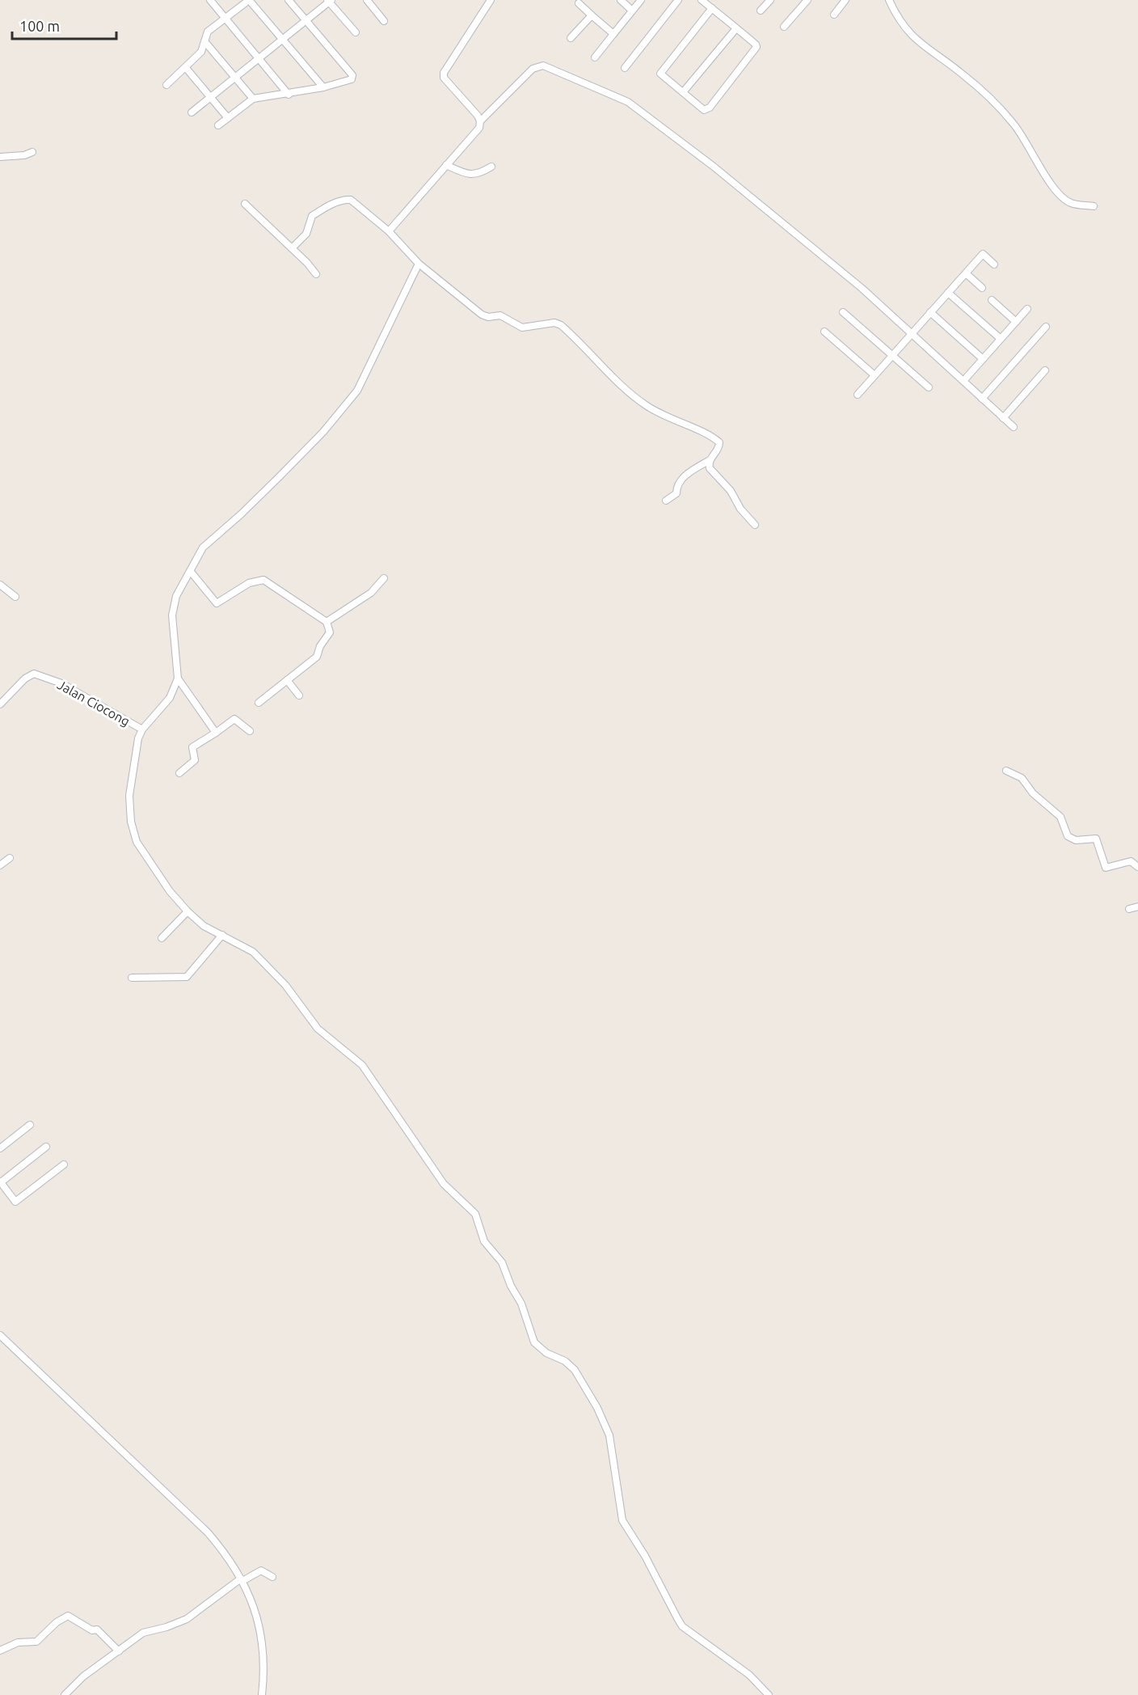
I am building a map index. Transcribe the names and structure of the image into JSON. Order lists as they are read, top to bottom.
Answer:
{
  "streets": {
    "street": ["Jalan Ciocong"]
  },
  "scale_bar": "100 m"
}
